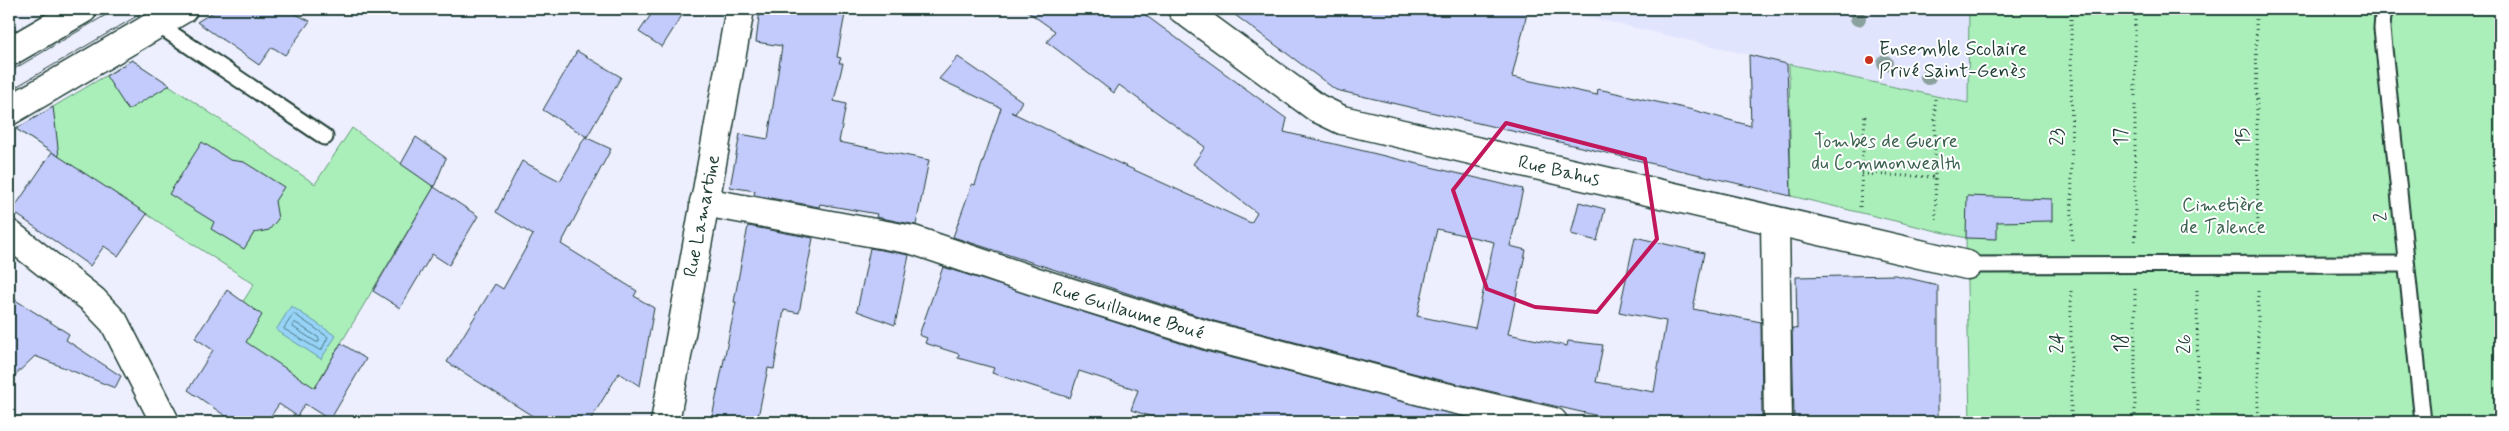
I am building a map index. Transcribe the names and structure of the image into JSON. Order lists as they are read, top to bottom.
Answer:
{
  "streets": {
    "street": ["Rue Bahus", "Rue Lamartine", "Rue Guillaume Boué"],
    "lane": ["2"],
    "path": [
      "23",
      "17",
      "15",
      "24",
      "18",
      "26"
    ]
  },
  "crossings": [
    ["23", "24"],
    ["17", "18"],
    ["Rue Lamartine", "Rue Guillaume Boué"]
  ],
  "parks": ["Tombes de Guerre du Commonwealth", "Cimetière de Talence"],
  "places": ["Ensemble Scolaire Privé Saint-Genès"]
}
